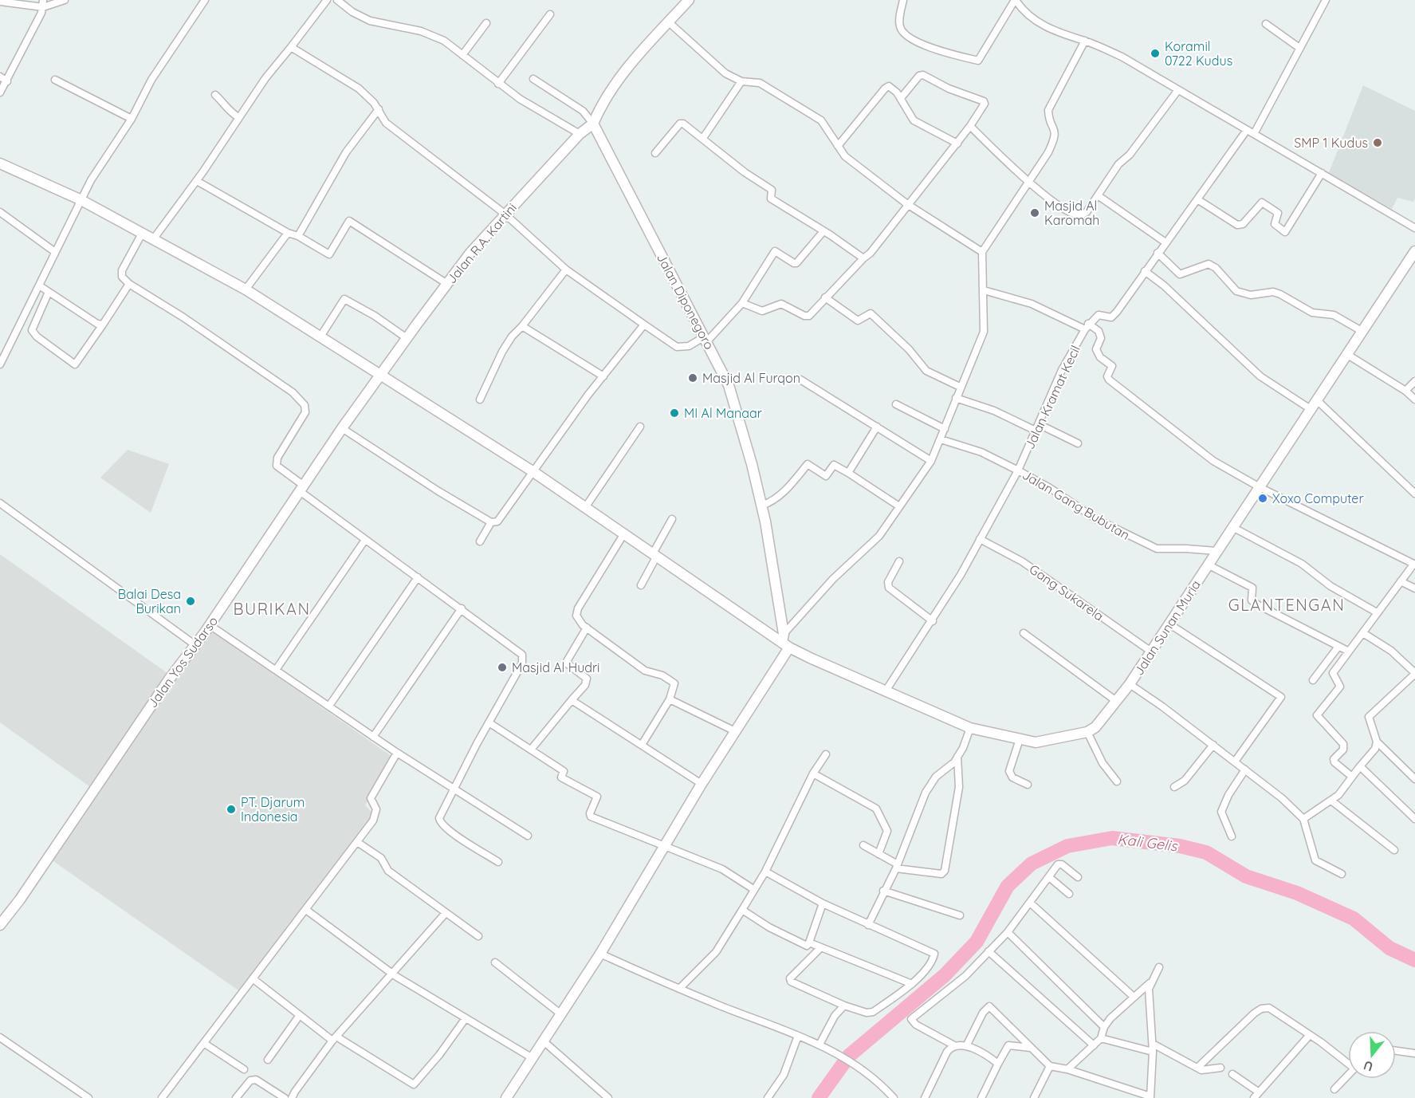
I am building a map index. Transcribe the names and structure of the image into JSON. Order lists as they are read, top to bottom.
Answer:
{
  "streets": {
    "main road": [
      "Jalan R.A. Kartini",
      "Jalan Diponegoro",
      "Jalan Sunan Muria",
      "Jalan Yos Sudarso"
    ],
    "street": ["Jalan Kramat Kecil", "Jalan Gang Bubutan", "Gang Sukarela"]
  },
  "crossings": [
    ["Jalan R.A. Kartini", "Jalan Diponegoro"],
    ["Jalan R.A. Kartini", "Jalan Yos Sudarso"],
    ["Jalan Kramat Kecil", "Jalan Gang Bubutan"],
    ["Jalan Kramat Kecil", "Gang Sukarela"],
    ["Jalan Gang Bubutan", "Jalan Sunan Muria"],
    ["Gang Sukarela", "Jalan Sunan Muria"]
  ],
  "districts": ["GLANTENGAN", "BURIKAN"],
  "water": ["Kali Gelis"],
  "places": [
    "Koramil 0722 Kudus",
    "SMP 1 Kudus",
    "Masjid Al Karomah",
    "Masjid Al Furqon",
    "MI Al Manaar",
    "Xoxo Computer",
    "Balai Desa Burikan",
    "Masjid Al Hudri",
    "PT. Djarum Indonesia"
  ],
  "north": "bottom"
}
